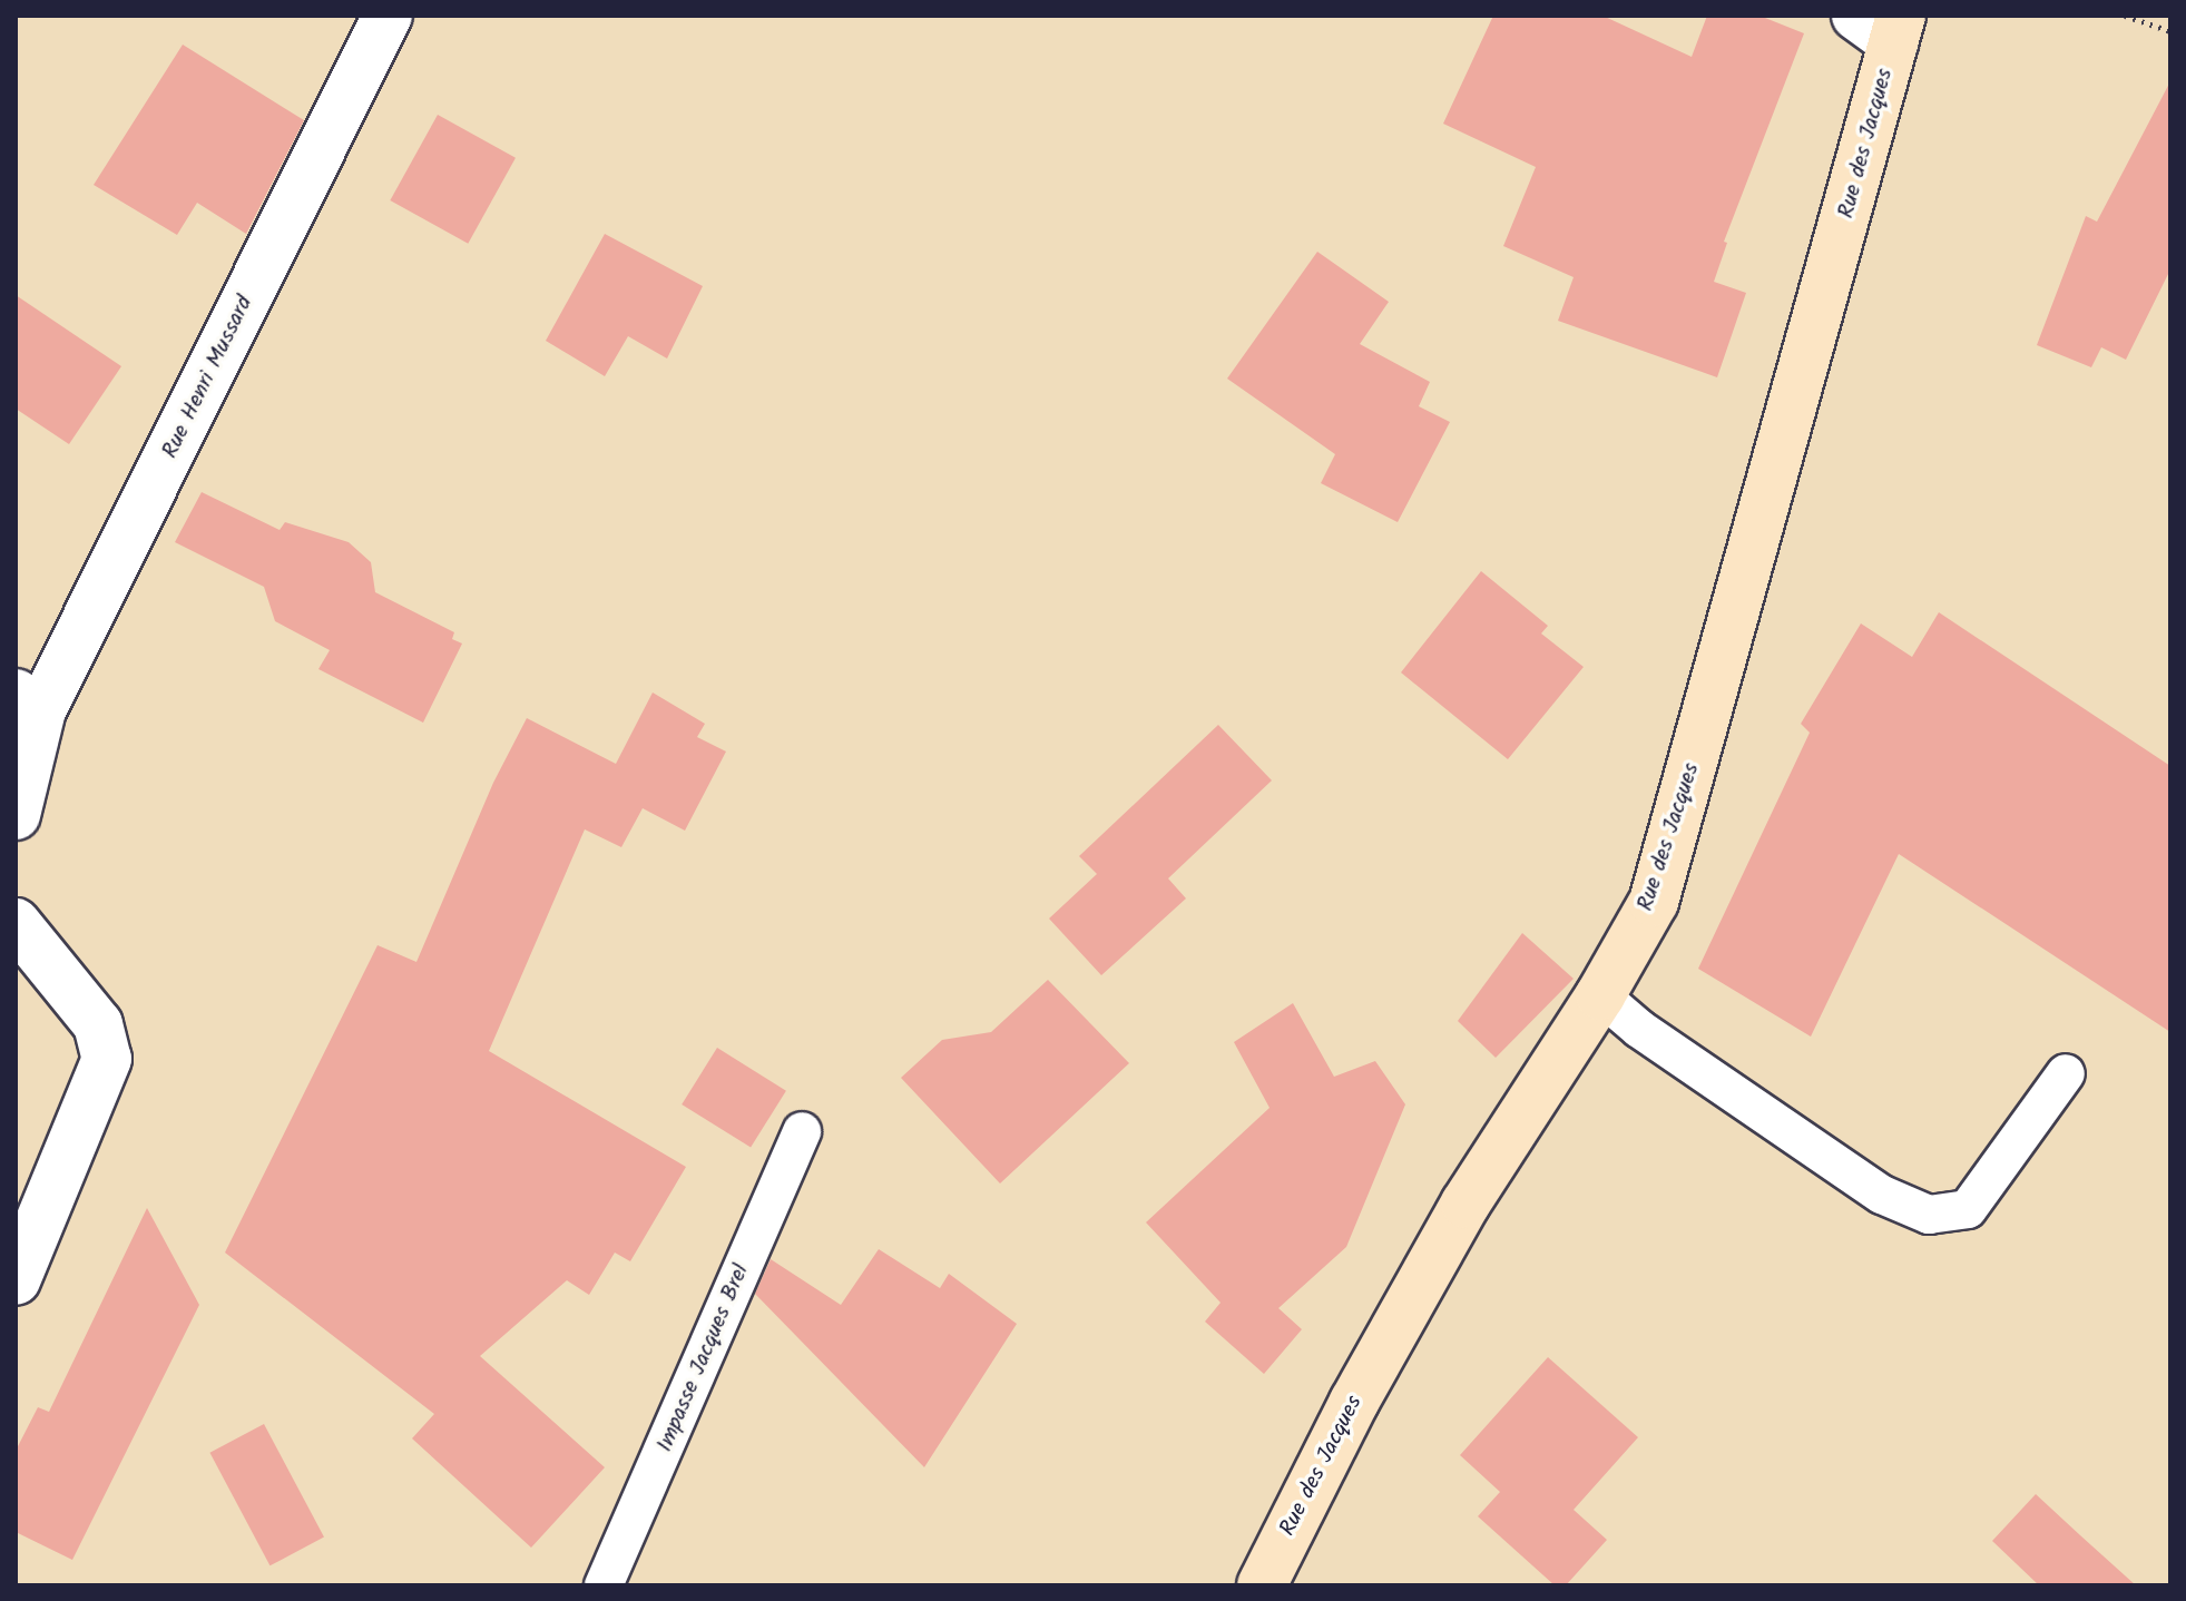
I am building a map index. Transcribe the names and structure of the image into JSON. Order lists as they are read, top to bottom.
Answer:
{
  "streets": {
    "street": ["Rue des Jacques", "Rue Henri Mussard"],
    "lane": ["Impasse Jacques Brel"]
  }
}
